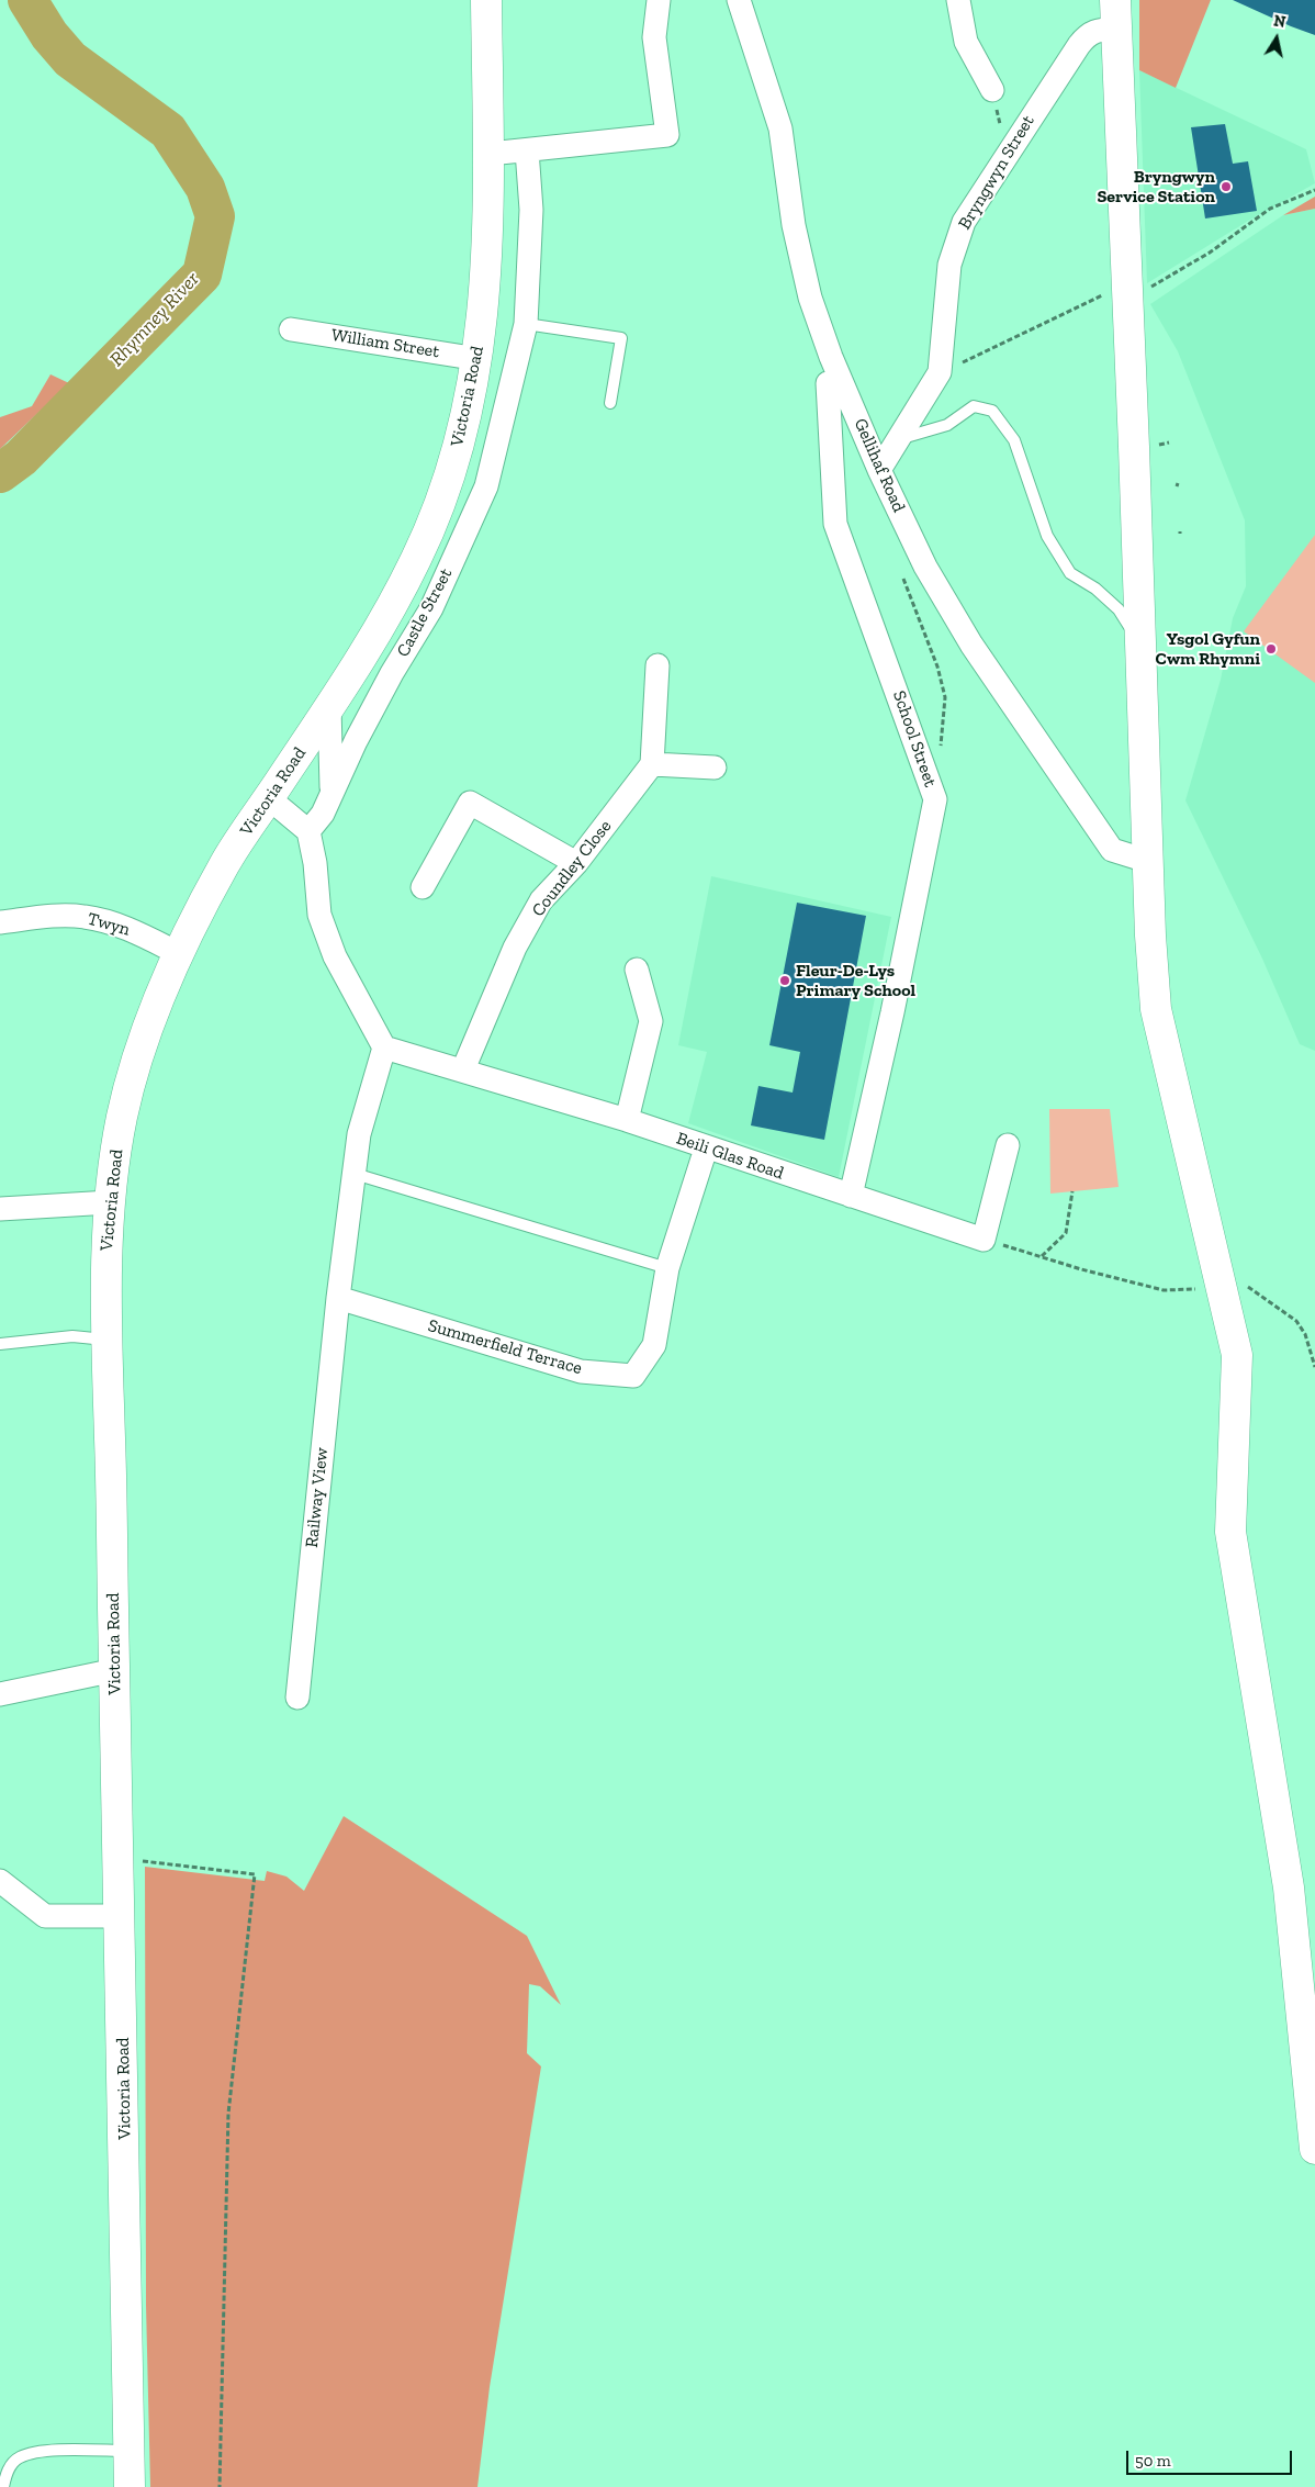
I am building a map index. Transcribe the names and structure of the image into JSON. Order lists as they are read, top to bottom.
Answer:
{
  "streets": {
    "main road": ["Victoria Road"],
    "street": [
      "Bryngwyn Street",
      "William Street",
      "Gellihaf Road",
      "Castle Street",
      "School Street",
      "Coundley Close",
      "Twyn",
      "Beili Glas Road",
      "Summerfield Terrace",
      "Railway View"
    ]
  },
  "crossings": [
    ["Bryngwyn Street", "Gellihaf Road"],
    ["William Street", "Victoria Road"],
    ["Victoria Road", "Twyn"],
    ["School Street", "Beili Glas Road"],
    ["Coundley Close", "Beili Glas Road"],
    ["Beili Glas Road", "Summerfield Terrace"],
    ["Beili Glas Road", "Railway View"],
    ["Summerfield Terrace", "Railway View"]
  ],
  "water": ["Rhymney River"],
  "places": ["Bryngwyn Service Station", "Ysgol Gyfun Cwm Rhymni", "Fleur-De-Lys Primary School"],
  "scale_bar": "50 m",
  "north": "top"
}
